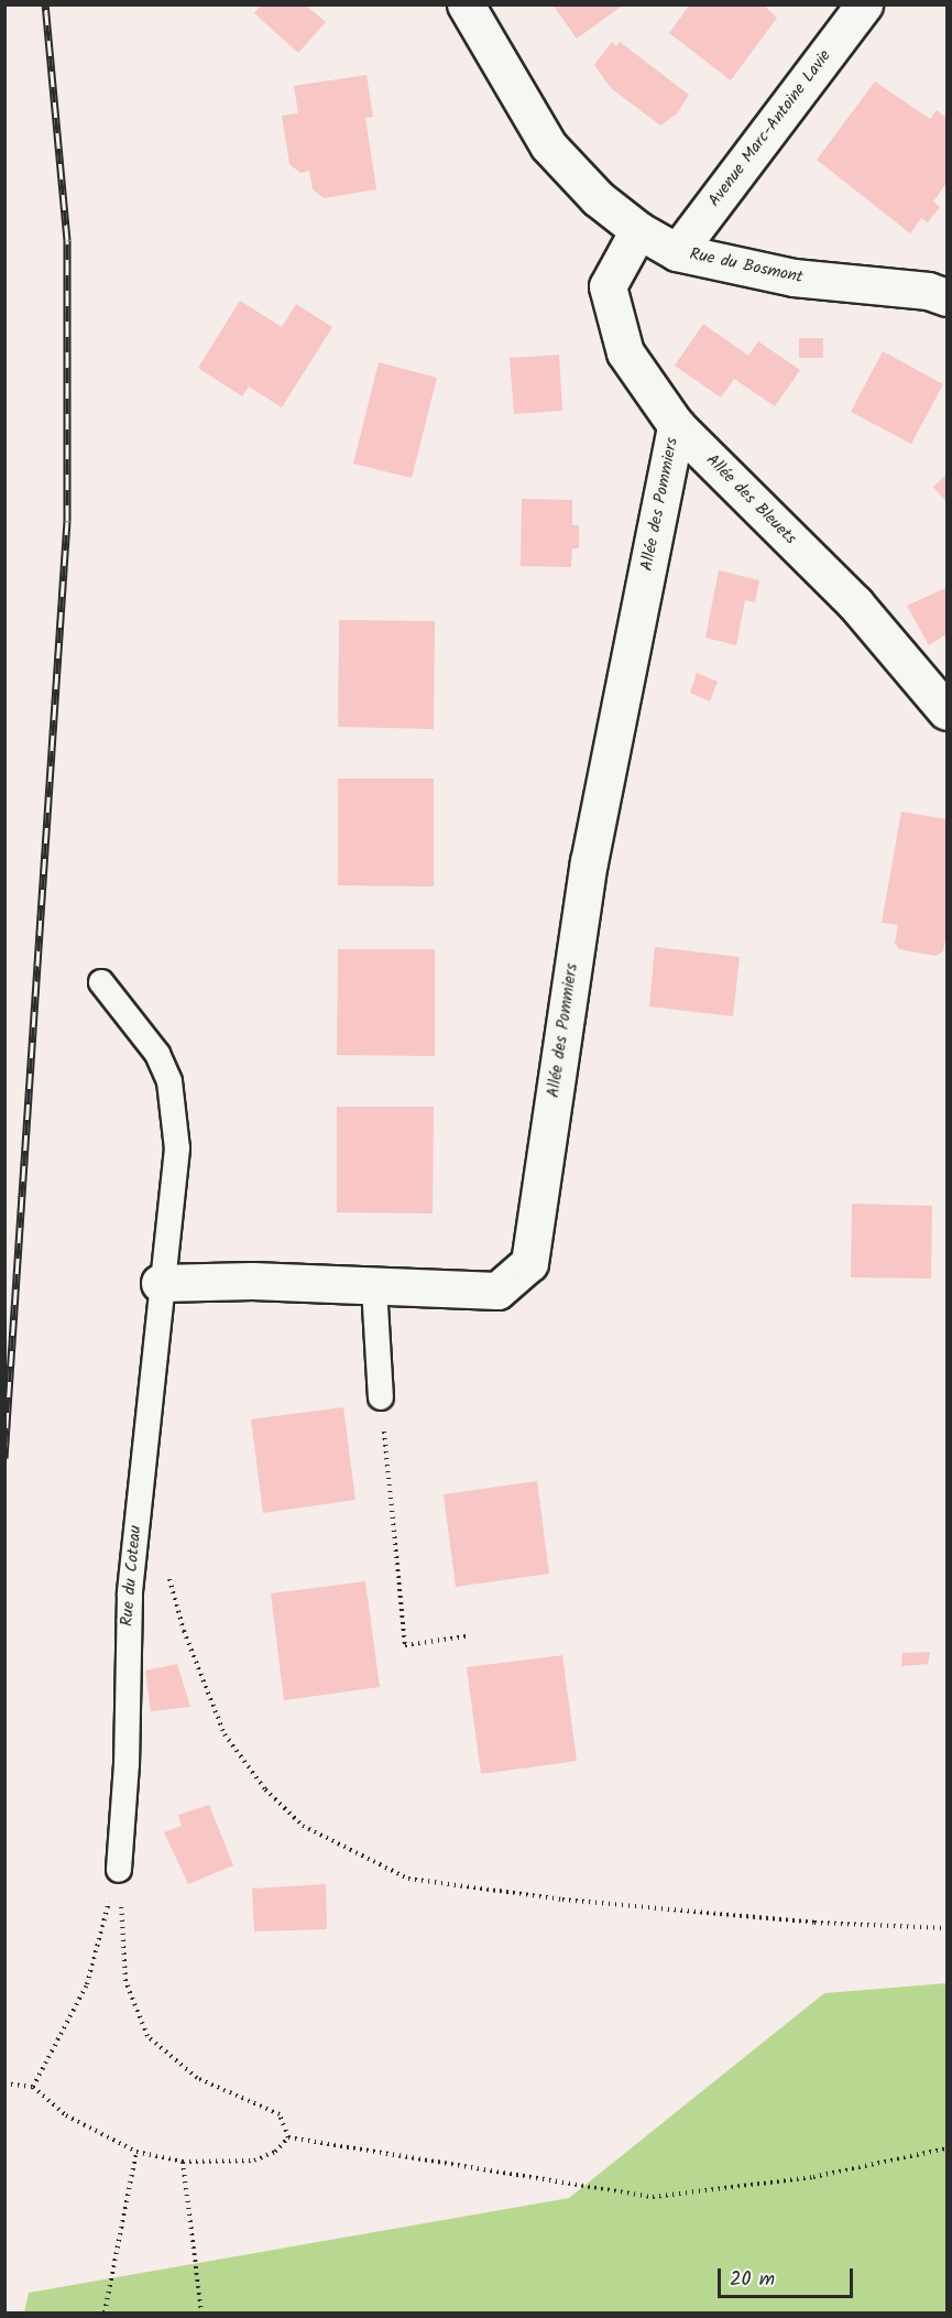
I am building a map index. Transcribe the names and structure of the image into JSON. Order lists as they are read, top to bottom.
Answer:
{
  "streets": {
    "street": [
      "Avenue Marc-Antoine Lavie",
      "Rue du Bosmont",
      "Allée des Bleuets",
      "Allée des Pommiers"
    ],
    "lane": ["Rue du Coteau"]
  },
  "crossings": [
    ["Avenue Marc-Antoine Lavie", "Rue du Bosmont"],
    ["Rue du Bosmont", "Allée des Bleuets"],
    ["Allée des Bleuets", "Allée des Pommiers"],
    ["Allée des Pommiers", "Rue du Coteau"]
  ],
  "scale_bar": "20 m"
}
